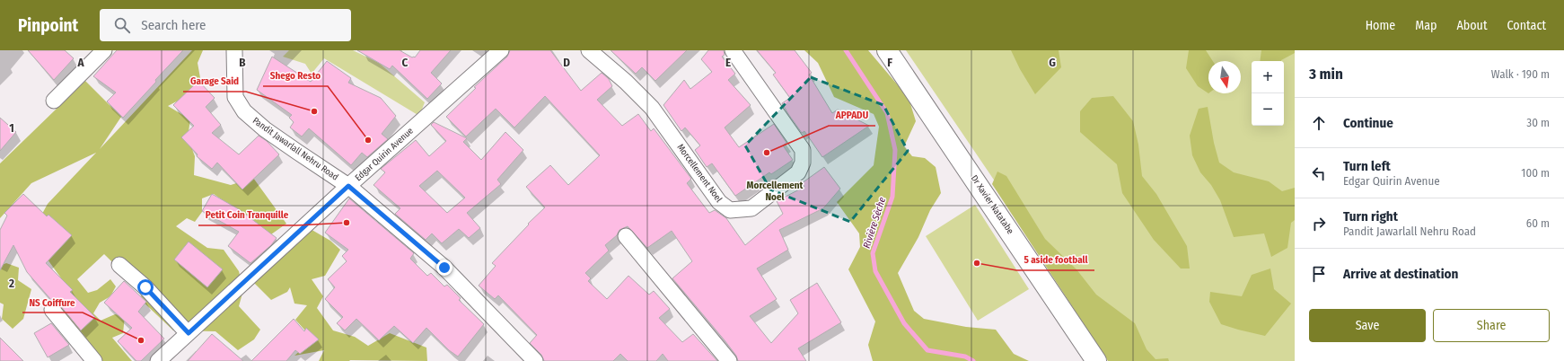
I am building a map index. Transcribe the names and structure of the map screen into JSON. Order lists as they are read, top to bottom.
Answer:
{
  "streets": {
    "main road": ["Dr Xavier Natatabe"],
    "street": ["Pandit Jawarlall Nehru Road", "Edgar Quirin Avenue", "Morcellement Noel"]
  },
  "crossings": [
    ["Pandit Jawarlall Nehru Road", "Edgar Quirin Avenue"]
  ],
  "districts": ["Morcellement Noel"],
  "water": ["Rivière Sèche"],
  "places": [
    "Garage Said",
    "Shego Resto",
    "APPADU",
    "Petit Coin Tranquille",
    "5 aside football",
    "NS Coiffure"
  ],
  "north": "bottom",
  "page": {
    "header": "Pinpoint",
    "search": "Search here",
    "nav": [
      "Home",
      "Map",
      "About",
      "Contact"
    ],
    "heading": ["3 min", "Walk · 190 m"],
    "map_buttons": ["+", "−"],
    "list": [
      ["Continue", "30 m"],
      ["Turn left", "Edgar Quirin Avenue", "100 m"],
      ["Turn right", "Pandit Jawarlall Nehru Road", "60 m"],
      "Arrive at destination"
    ],
    "buttons": ["Save", "Share"]
  },
  "grid": {
    "columns": [
      "A",
      "B",
      "C",
      "D",
      "E",
      "F",
      "G"
    ],
    "rows": ["1", "2"]
  }
}
